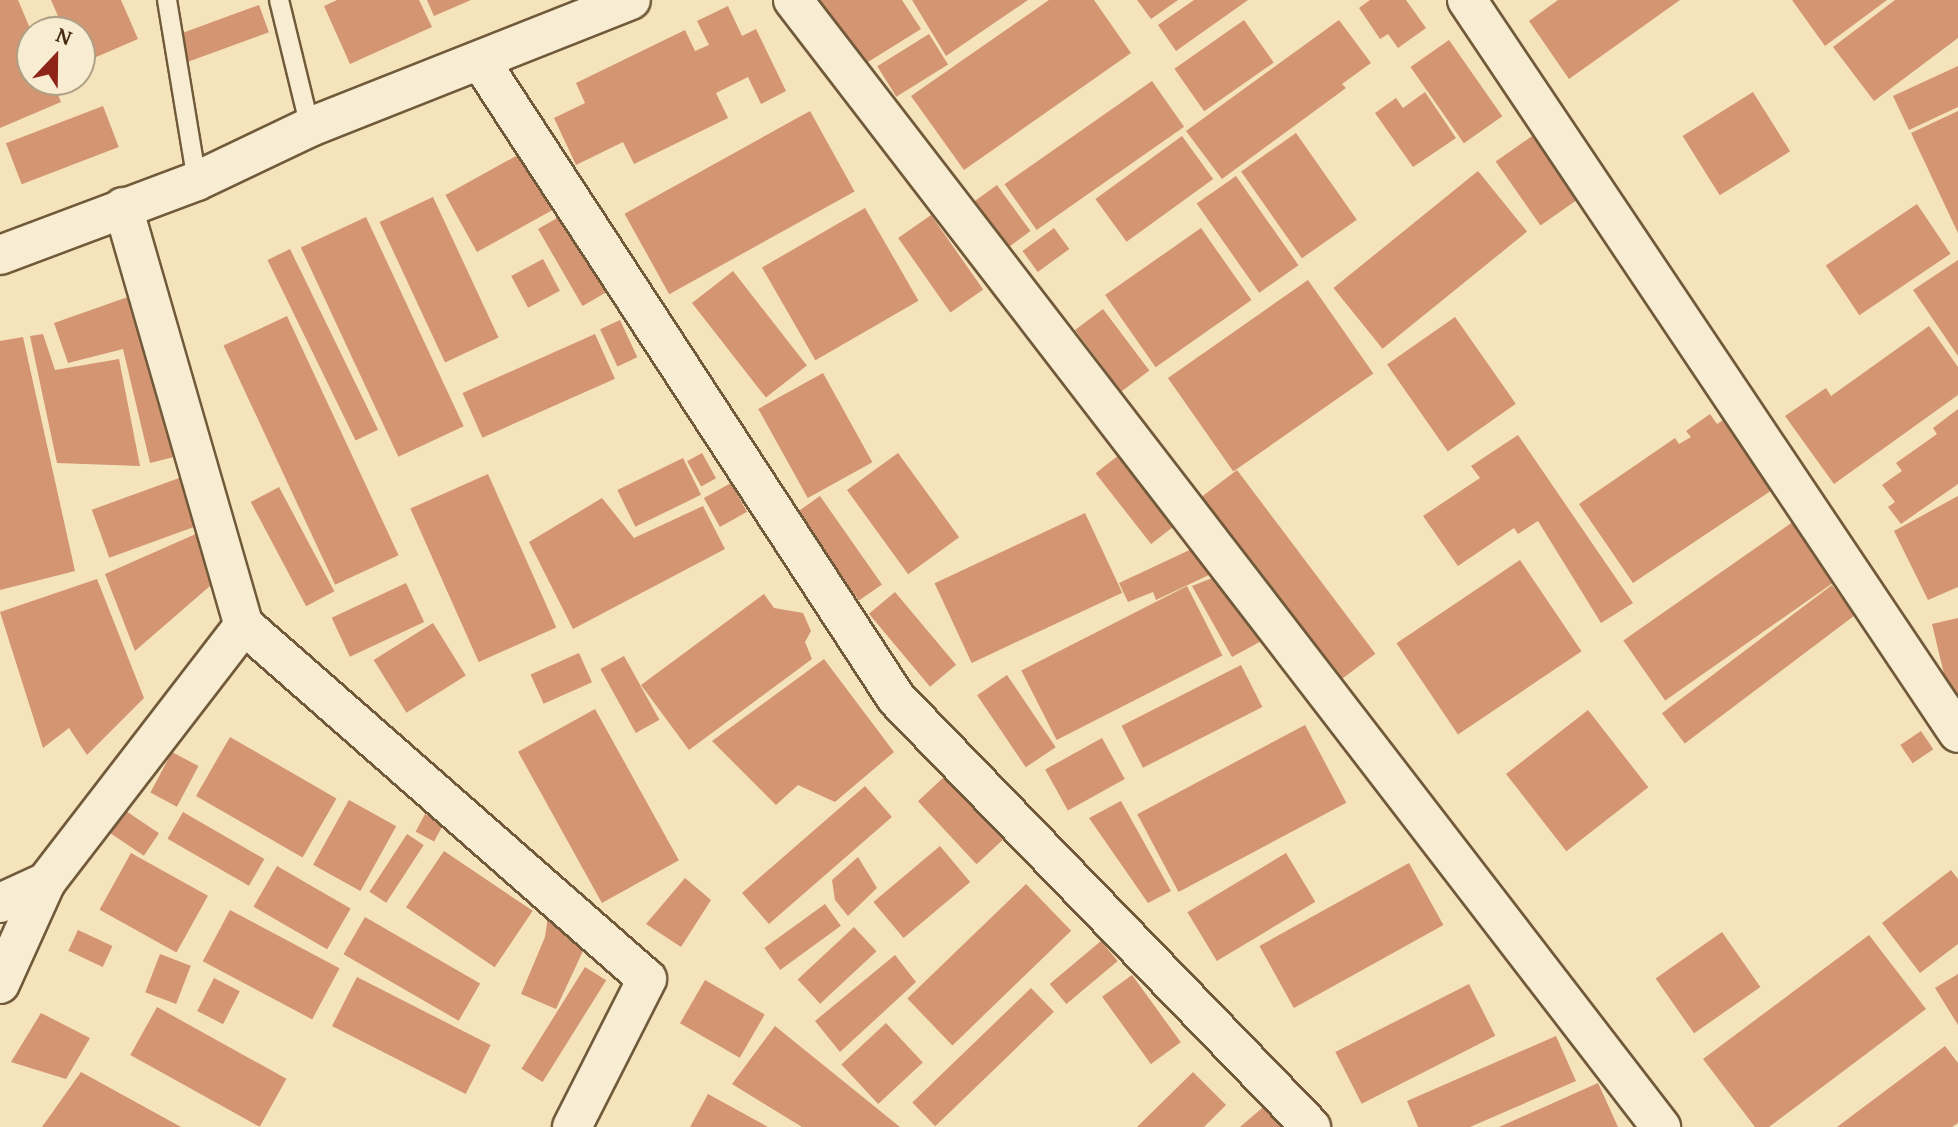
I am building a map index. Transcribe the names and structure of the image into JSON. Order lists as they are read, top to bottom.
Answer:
{
  "north": "top"
}
